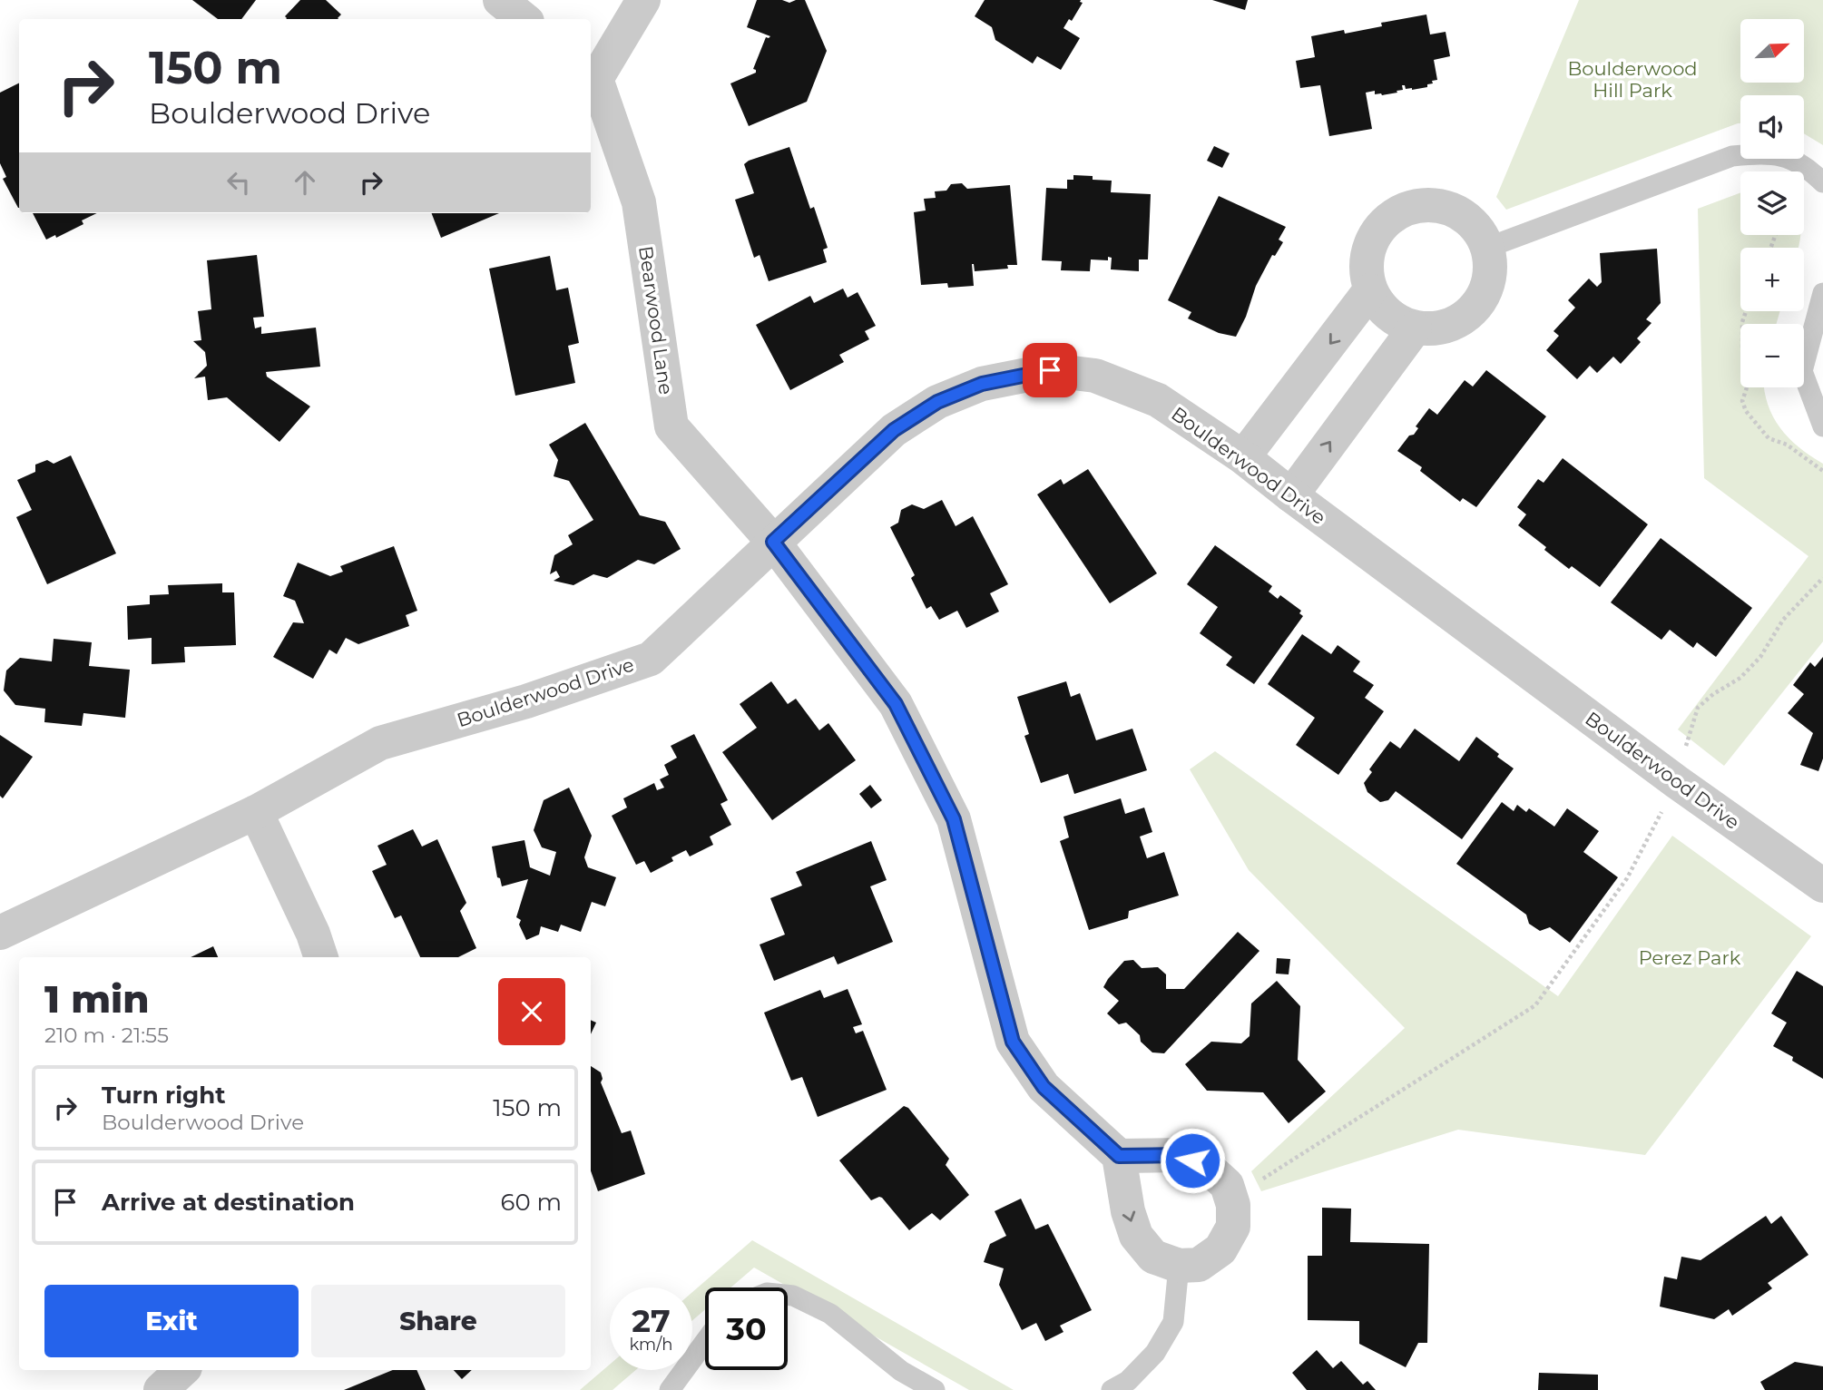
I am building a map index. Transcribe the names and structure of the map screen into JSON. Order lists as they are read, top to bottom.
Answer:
{
  "streets": {
    "street": ["Bearwood Lane", "Boulderwood Drive"]
  },
  "crossings": [
    ["Bearwood Lane", "Boulderwood Drive"]
  ],
  "parks": ["Boulderwood Hill Park", "Perez Park"],
  "north": "top right",
  "page": {
    "map_buttons": ["+", "−"],
    "turn": ["150 m", "Boulderwood Drive"],
    "heading": ["1 min", "210 m · 21:55"],
    "list": [
      {
        "name": "Turn right",
        "note": "Boulderwood Drive",
        "value": "150 m"
      },
      {
        "name": "Arrive at destination",
        "value": "60 m"
      }
    ],
    "buttons": ["Exit", "Share"],
    "speed": "27 km/h",
    "limit": "30"
  }
}
